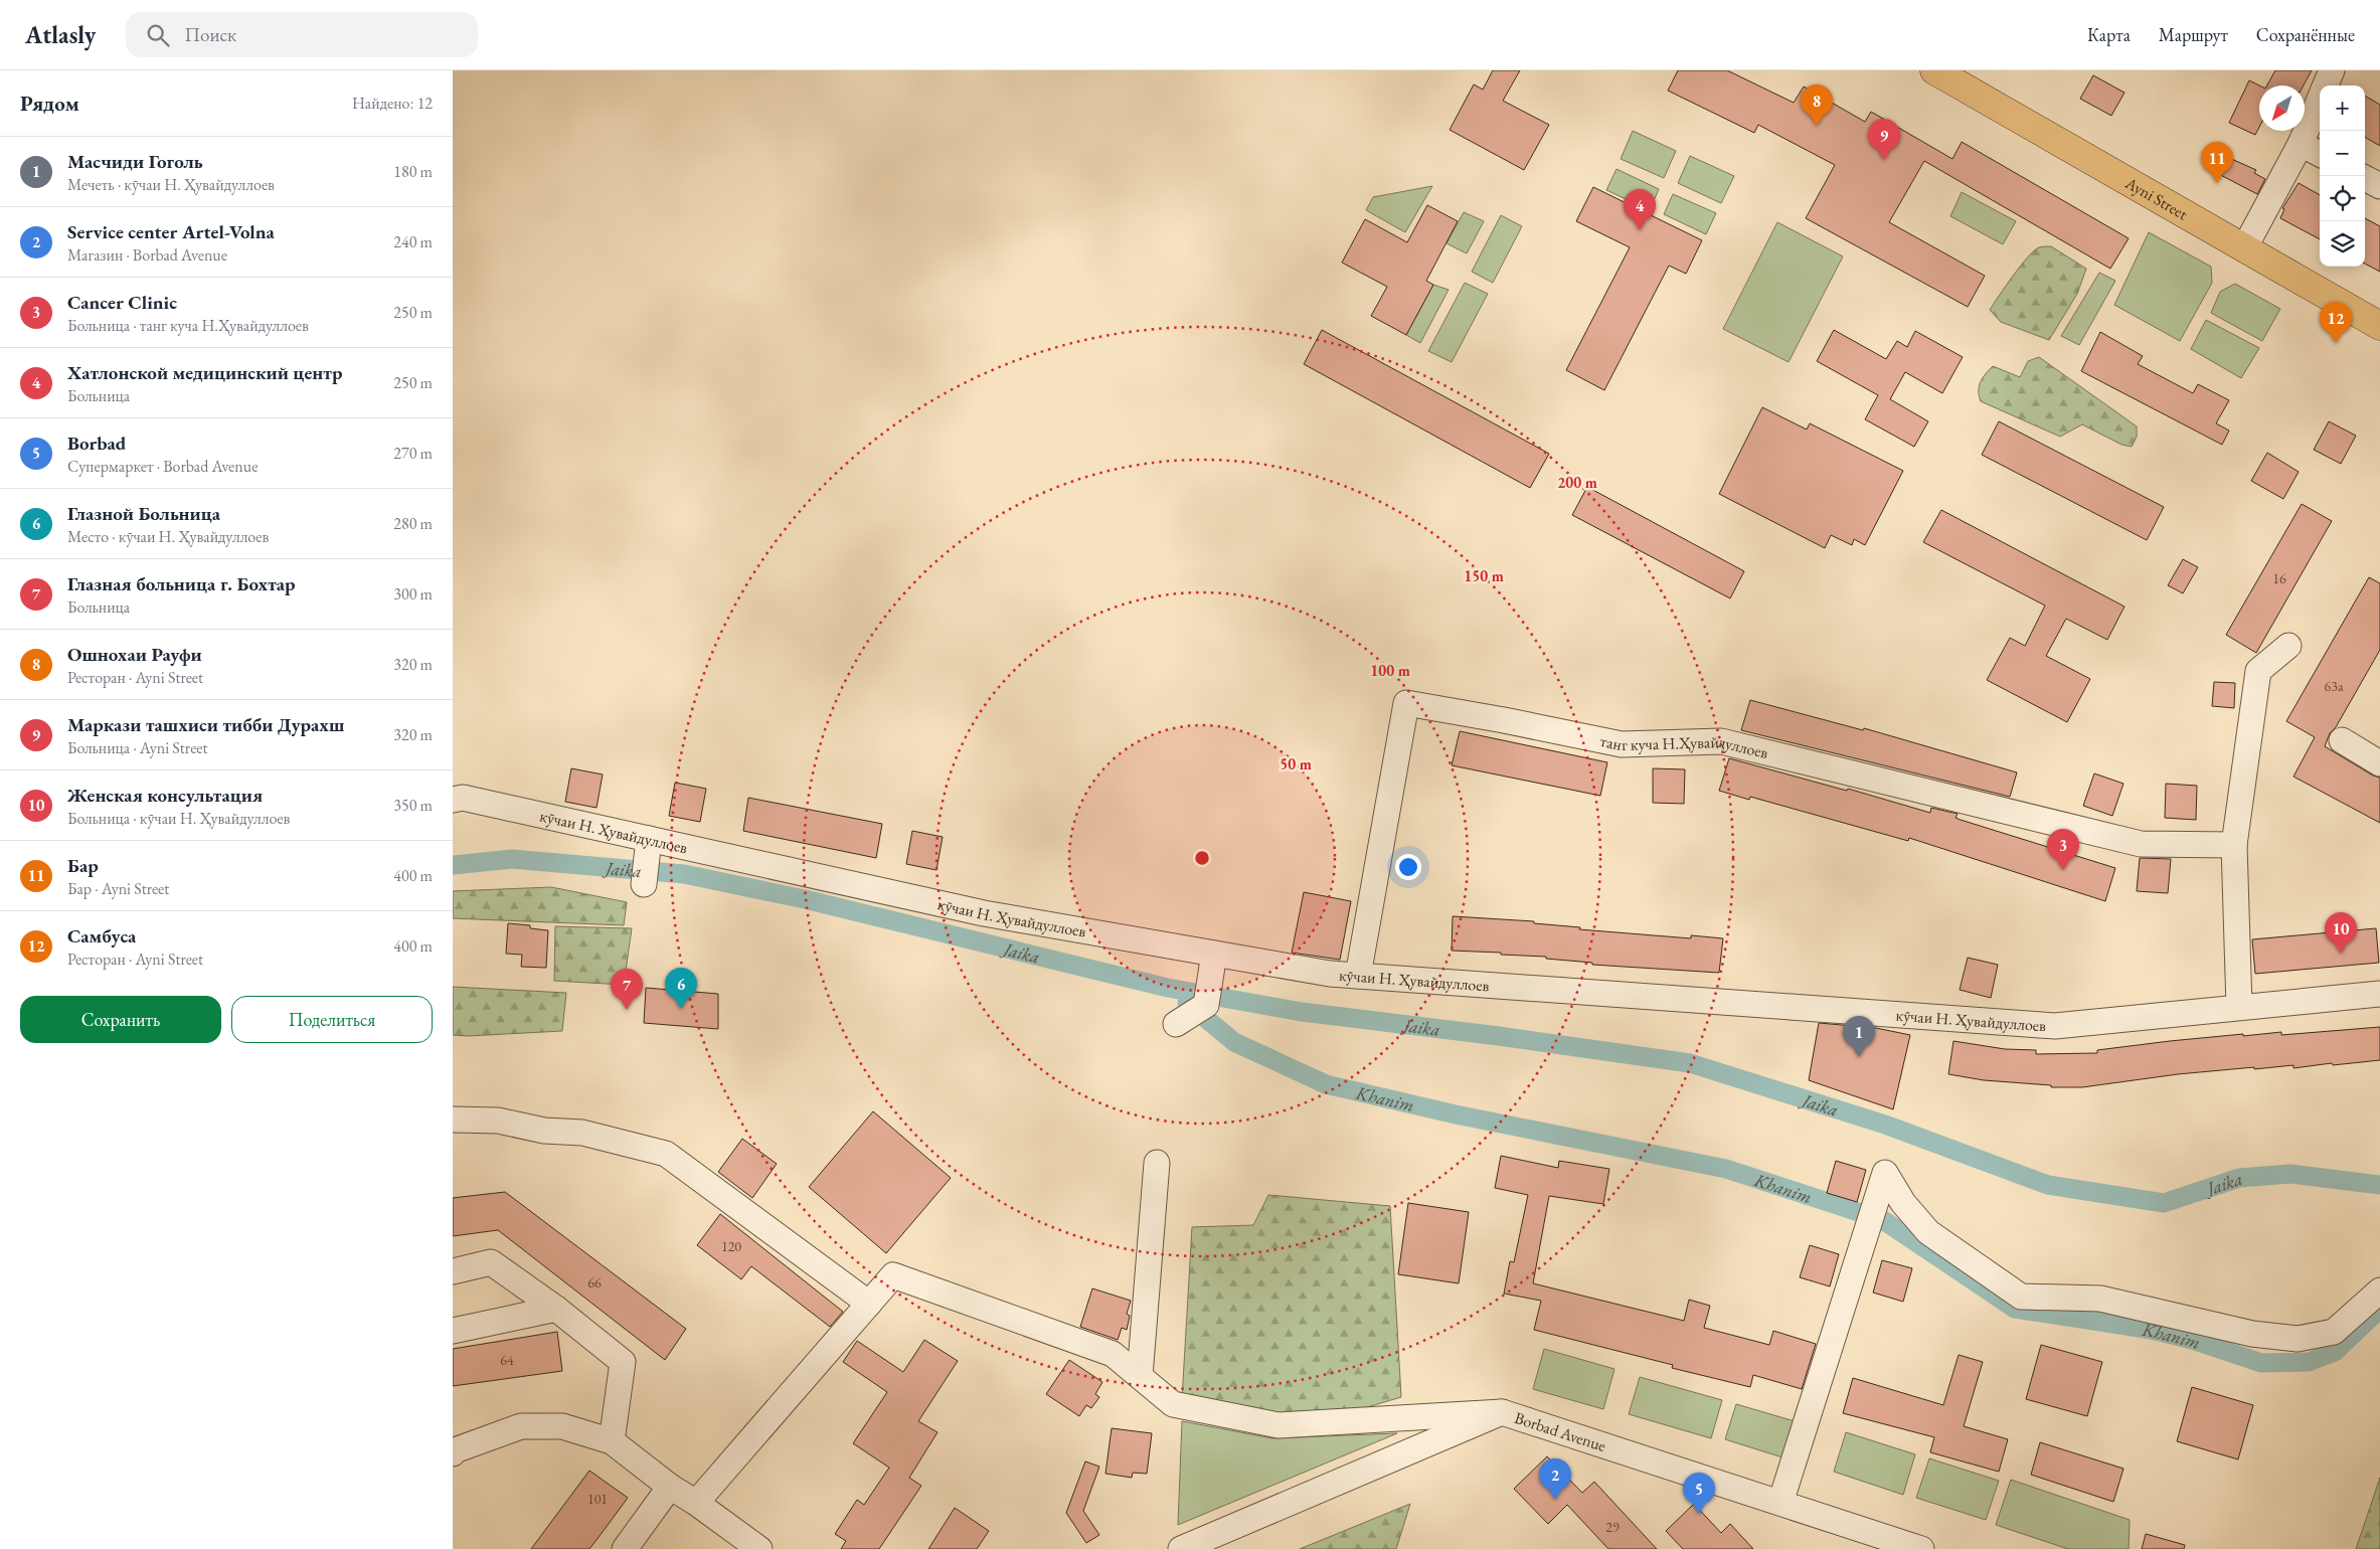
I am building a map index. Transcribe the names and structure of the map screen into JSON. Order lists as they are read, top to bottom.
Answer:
{
  "streets": {
    "main road": ["Ayni Street"],
    "street": ["танг куча Н.Ҳувайдуллоев", "кӯчаи Н. Ҳувайдуллоев", "Borbad Avenue"]
  },
  "crossings": [
    ["танг куча Н.Ҳувайдуллоев", "кӯчаи Н. Ҳувайдуллоев"]
  ],
  "water": ["Jaika", "Khanim"],
  "house_numbers": [
    "16",
    "63а",
    "120",
    "66",
    "64",
    "101",
    "29"
  ],
  "north": "bottom left",
  "page": {
    "header": "Atlasly",
    "search": "Поиск",
    "nav": ["Карта", "Маршрут", "Сохранённые"],
    "heading": ["Рядом", "Найдено: 12"],
    "pins": [
      "8",
      "9",
      "11",
      "4",
      "12",
      "3",
      "10",
      "6",
      "7",
      "1",
      "2",
      "5"
    ],
    "map_buttons": ["+", "−"],
    "list": [
      {
        "mark": "1",
        "name": "Масчиди Гоголь",
        "note": "Мечеть · кӯчаи Н. Ҳувайдуллоев",
        "value": "180 m"
      },
      {
        "mark": "2",
        "name": "Service center Artel-Volna",
        "note": "Магазин · Borbad Avenue",
        "value": "240 m"
      },
      {
        "mark": "3",
        "name": "Cancer Clinic",
        "note": "Больница · танг куча Н.Ҳувайдуллоев",
        "value": "250 m"
      },
      {
        "mark": "4",
        "name": "Хатлонской медицинский центр",
        "note": "Больница",
        "value": "250 m"
      },
      {
        "mark": "5",
        "name": "Borbad",
        "note": "Супермаркет · Borbad Avenue",
        "value": "270 m"
      },
      {
        "mark": "6",
        "name": "Глазной Больница",
        "note": "Место · кӯчаи Н. Ҳувайдуллоев",
        "value": "280 m"
      },
      {
        "mark": "7",
        "name": "Глазная больница г. Бохтар",
        "note": "Больница",
        "value": "300 m"
      },
      {
        "mark": "8",
        "name": "Ошнохаи Рауфи",
        "note": "Ресторан · Ayni Street",
        "value": "320 m"
      },
      {
        "mark": "9",
        "name": "Маркази ташхиси тибби Дурахш",
        "note": "Больница · Ayni Street",
        "value": "320 m"
      },
      {
        "mark": "10",
        "name": "Женская консультация",
        "note": "Больница · кӯчаи Н. Ҳувайдуллоев",
        "value": "350 m"
      },
      {
        "mark": "11",
        "name": "Бар",
        "note": "Бар · Ayni Street",
        "value": "400 m"
      },
      {
        "mark": "12",
        "name": "Самбуса",
        "note": "Ресторан · Ayni Street",
        "value": "400 m"
      }
    ],
    "buttons": ["Сохранить", "Поделиться"]
  },
  "rings": [
    "200 m",
    "150 m",
    "100 m",
    "50 m"
  ]
}
